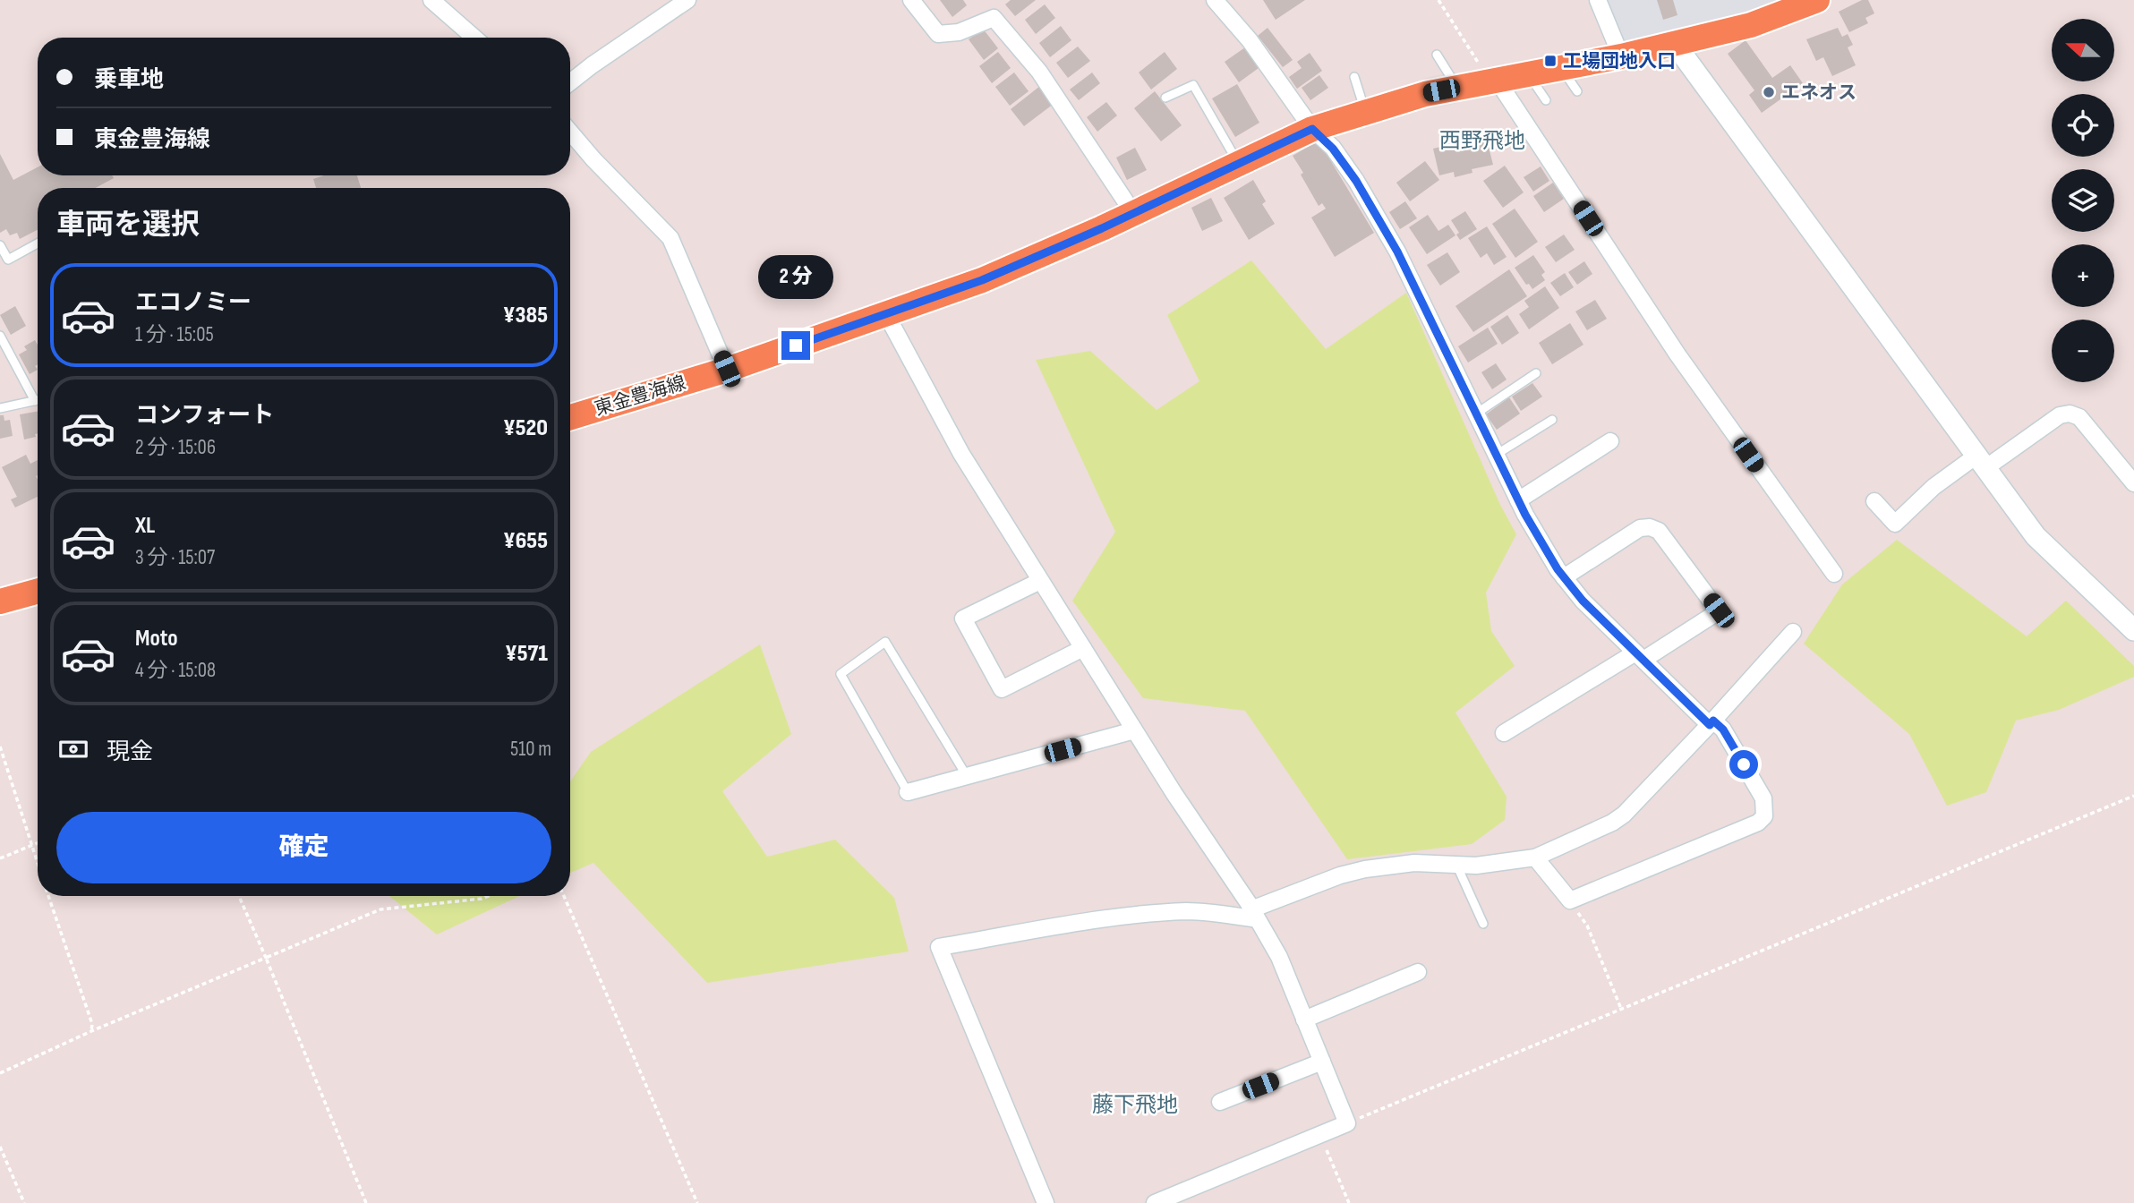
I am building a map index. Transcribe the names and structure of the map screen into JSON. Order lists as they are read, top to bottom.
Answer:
{
  "streets": {
    "main road": ["東金豊海線"]
  },
  "districts": ["西野飛地", "藤下飛地"],
  "places": {
    "transit": ["工場団地入口"],
    "other": ["エネオス"]
  },
  "north": "left",
  "page": {
    "map_buttons": ["+", "−"],
    "banner": ["乗車地", "東金豊海線"],
    "heading": "車両を選択",
    "bubble": "2 分",
    "list": [
      {
        "name": "エコノミー",
        "note": "1 分 · 15:05",
        "value": "¥385"
      },
      {
        "name": "コンフォート",
        "note": "2 分 · 15:06",
        "value": "¥520"
      },
      {
        "name": "XL",
        "note": "3 分 · 15:07",
        "value": "¥655"
      },
      {
        "name": "Moto",
        "note": "4 分 · 15:08",
        "value": "¥571"
      }
    ],
    "pay": ["現金", "510 m"],
    "buttons": "確定"
  }
}
